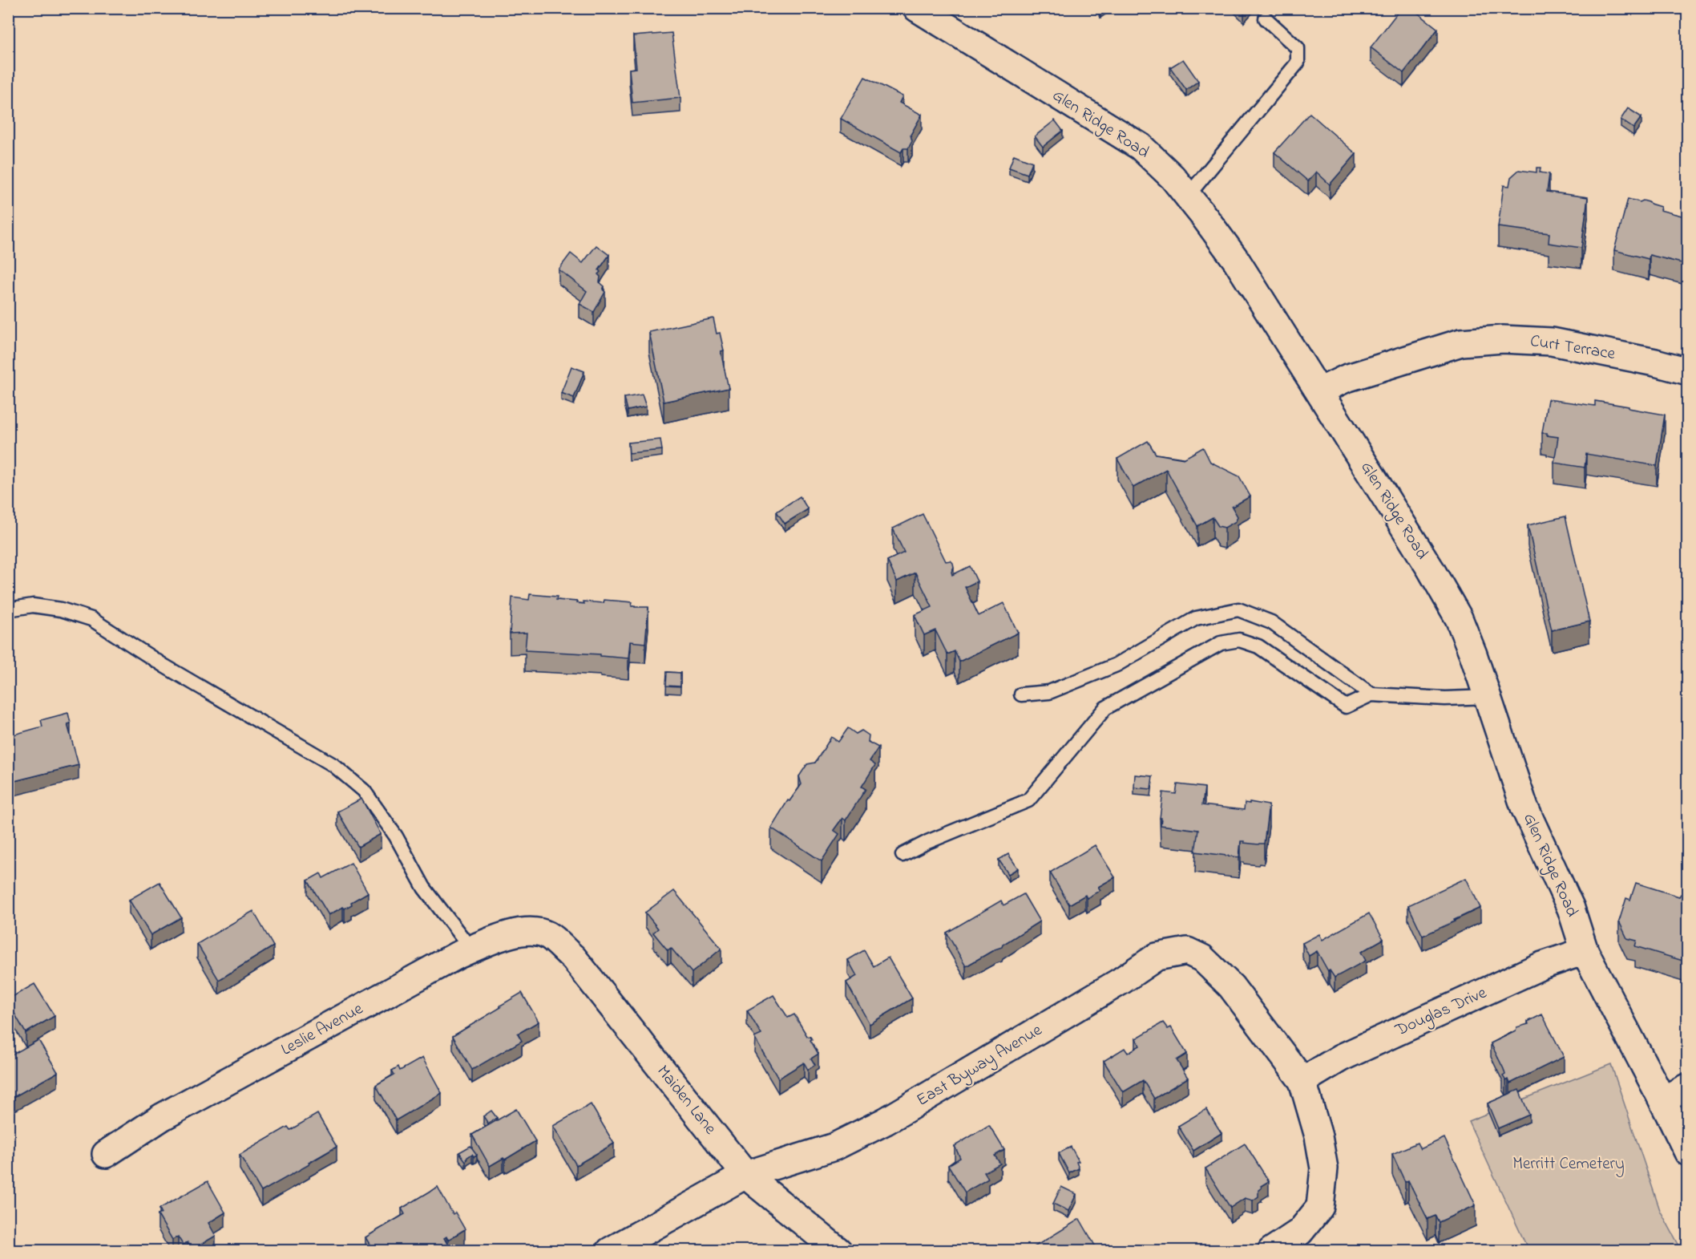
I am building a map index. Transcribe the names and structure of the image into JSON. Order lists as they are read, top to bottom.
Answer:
{
  "streets": {
    "street": [
      "Glen Ridge Road",
      "Curt Terrace",
      "Douglas Drive",
      "Leslie Avenue",
      "East Byway Avenue",
      "Maiden Lane"
    ]
  },
  "crossings": [
    ["Glen Ridge Road", "Curt Terrace"],
    ["Glen Ridge Road", "Douglas Drive"],
    ["Douglas Drive", "East Byway Avenue"],
    ["Leslie Avenue", "Maiden Lane"],
    ["East Byway Avenue", "Maiden Lane"]
  ],
  "parks": ["Merritt Cemetery"]
}
